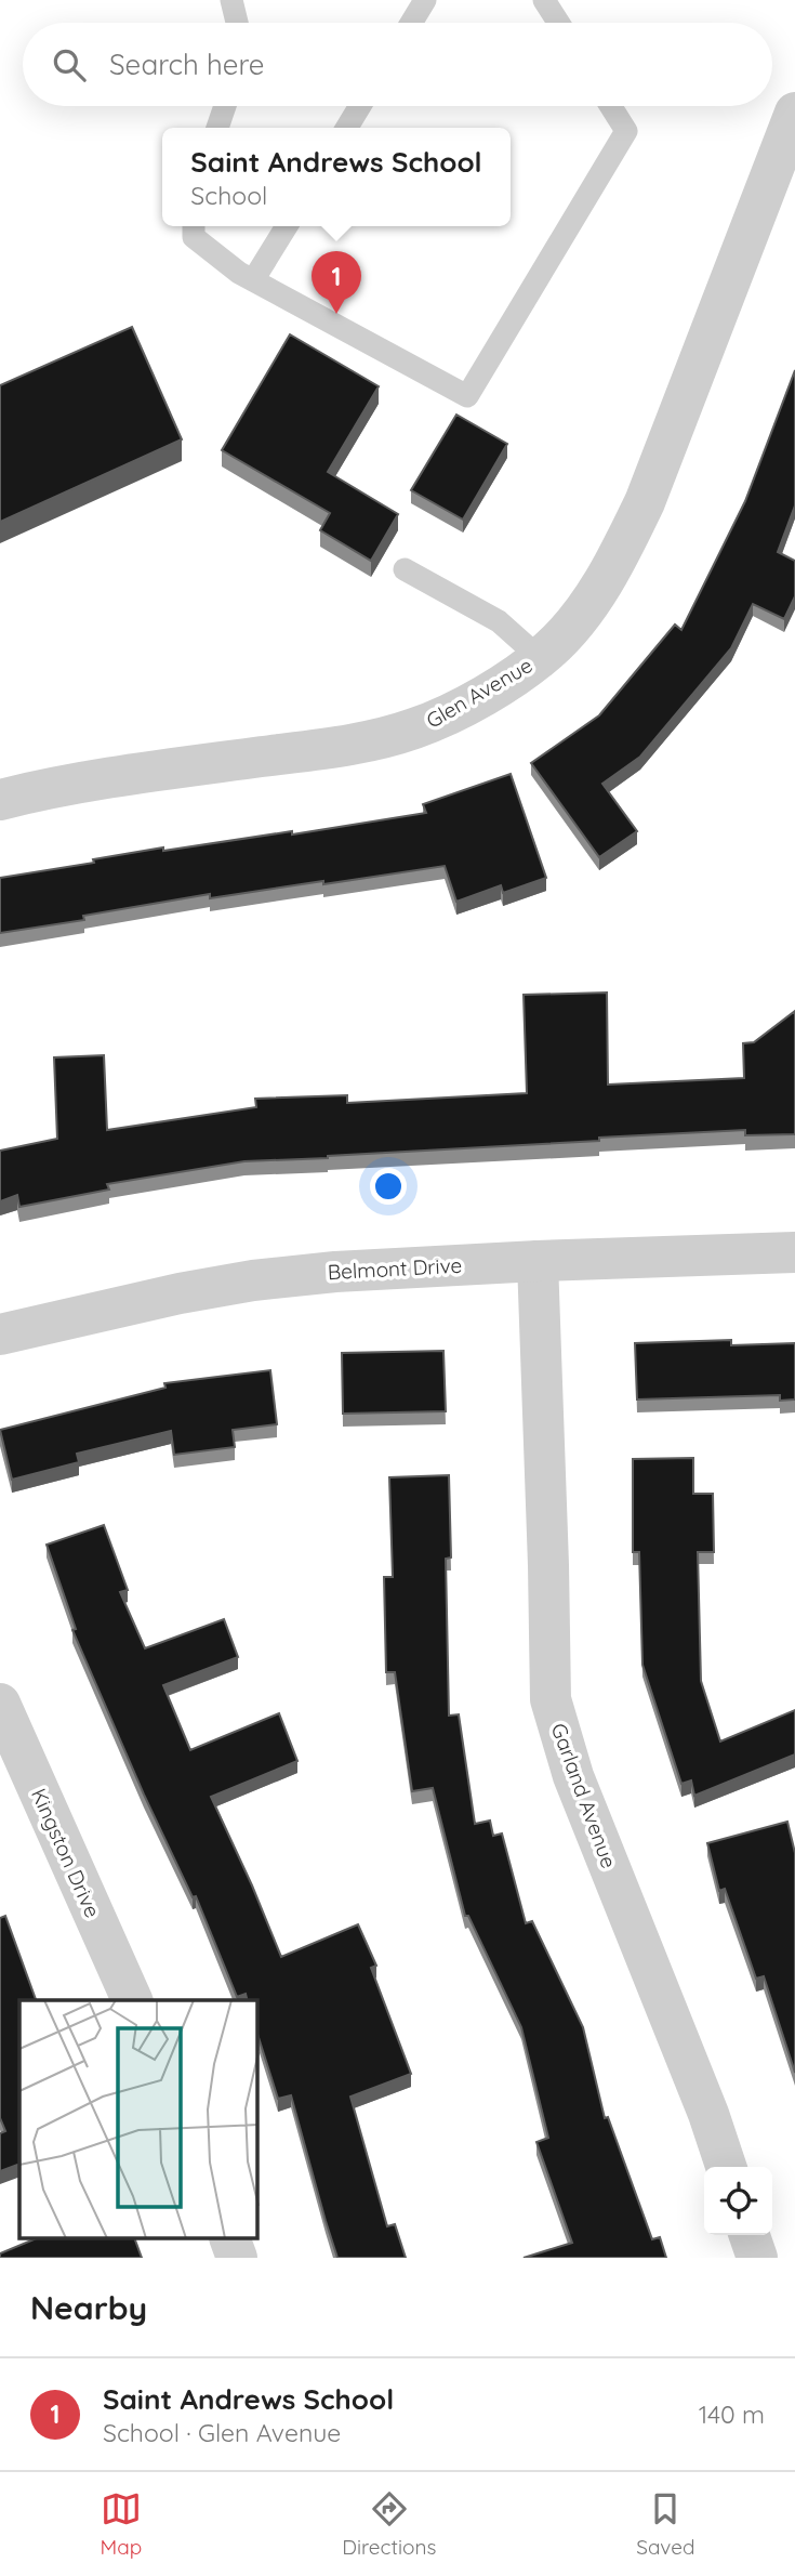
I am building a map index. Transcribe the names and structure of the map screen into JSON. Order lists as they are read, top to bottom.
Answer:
{
  "streets": {
    "street": [
      "Glen Avenue",
      "Belmont Drive",
      "Garland Avenue",
      "Kingston Drive"
    ]
  },
  "crossings": [
    ["Belmont Drive", "Garland Avenue"]
  ],
  "page": {
    "search": "Search here",
    "popup": ["Saint Andrews School", "School"],
    "pins": "1",
    "heading": "Nearby",
    "list": [
      {
        "mark": "1",
        "name": "Saint Andrews School",
        "note": "School · Glen Avenue",
        "value": "140 m"
      }
    ],
    "nav": ["Map", "Directions", "Saved"]
  }
}
